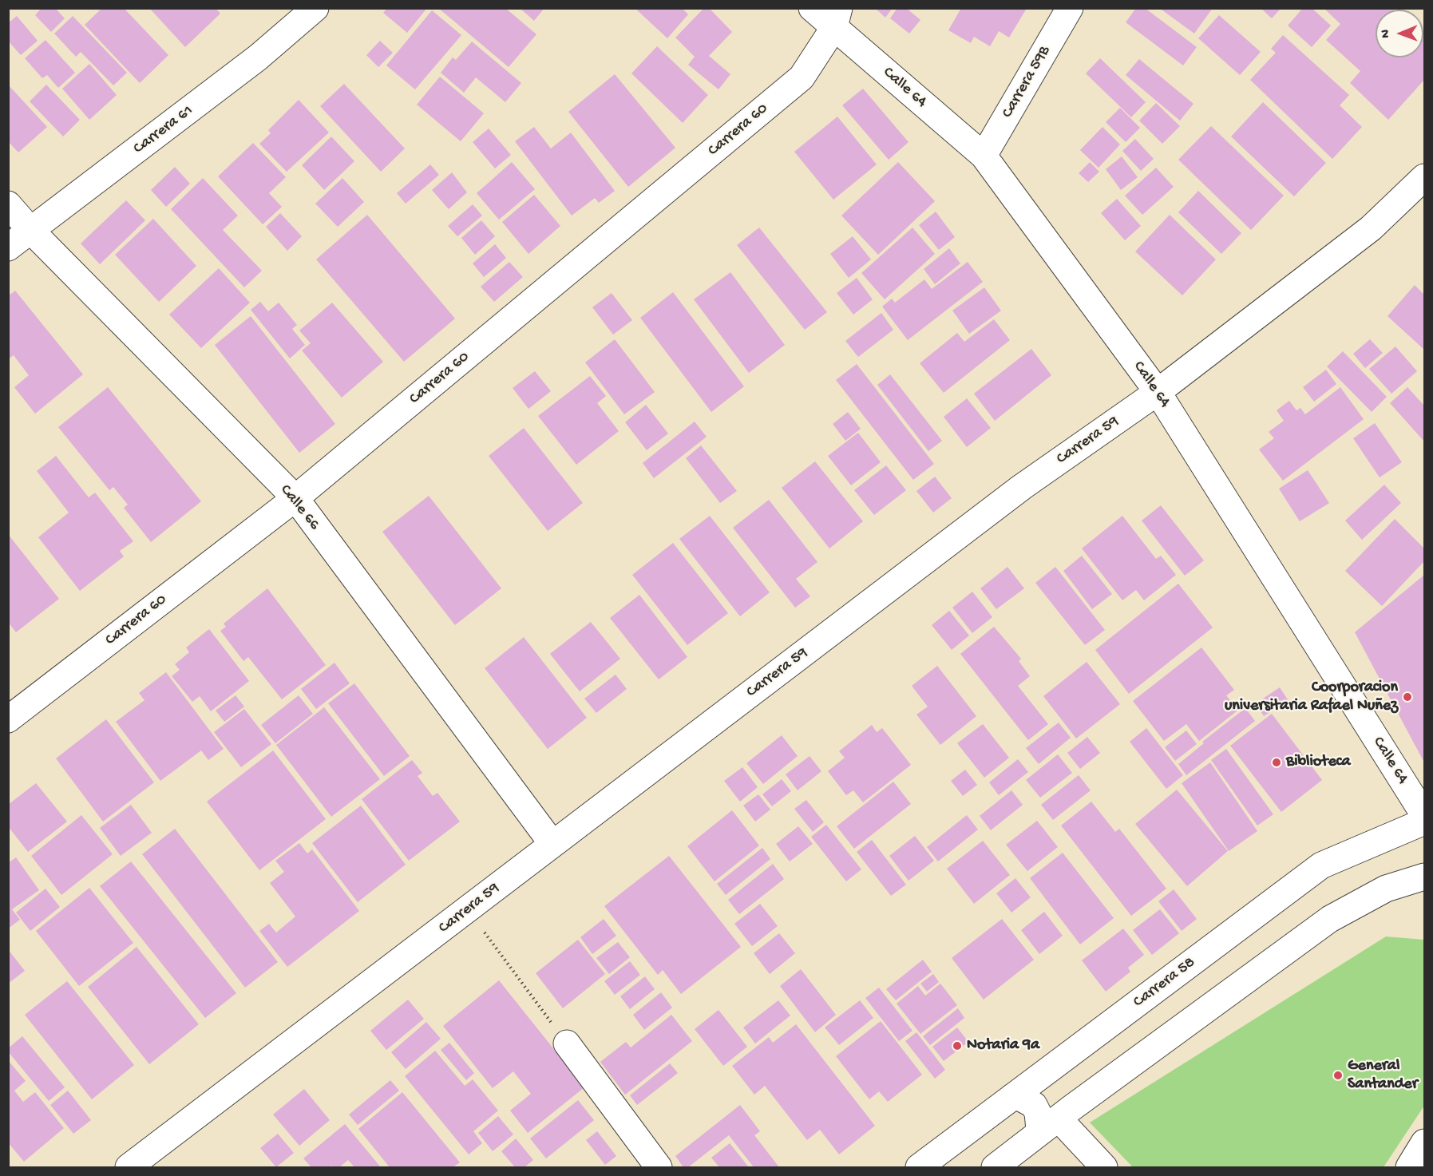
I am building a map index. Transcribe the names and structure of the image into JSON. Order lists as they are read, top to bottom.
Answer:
{
  "streets": {
    "street": [
      "Carrera 59B",
      "Calle 64",
      "Carrera 61",
      "Carrera 60",
      "Carrera 59",
      "Calle 66",
      "Carrera 58"
    ]
  },
  "crossings": [
    ["Carrera 59B", "Calle 64"],
    ["Calle 64", "Carrera 60"],
    ["Calle 64", "Carrera 59"],
    ["Carrera 61", "Calle 66"],
    ["Carrera 60", "Calle 66"],
    ["Carrera 59", "Calle 66"]
  ],
  "places": [
    "Coorporacion universitaria Rafael Nuñez",
    "Biblioteca",
    "Notaria 9a",
    "General Santander"
  ],
  "north": "left"
}
